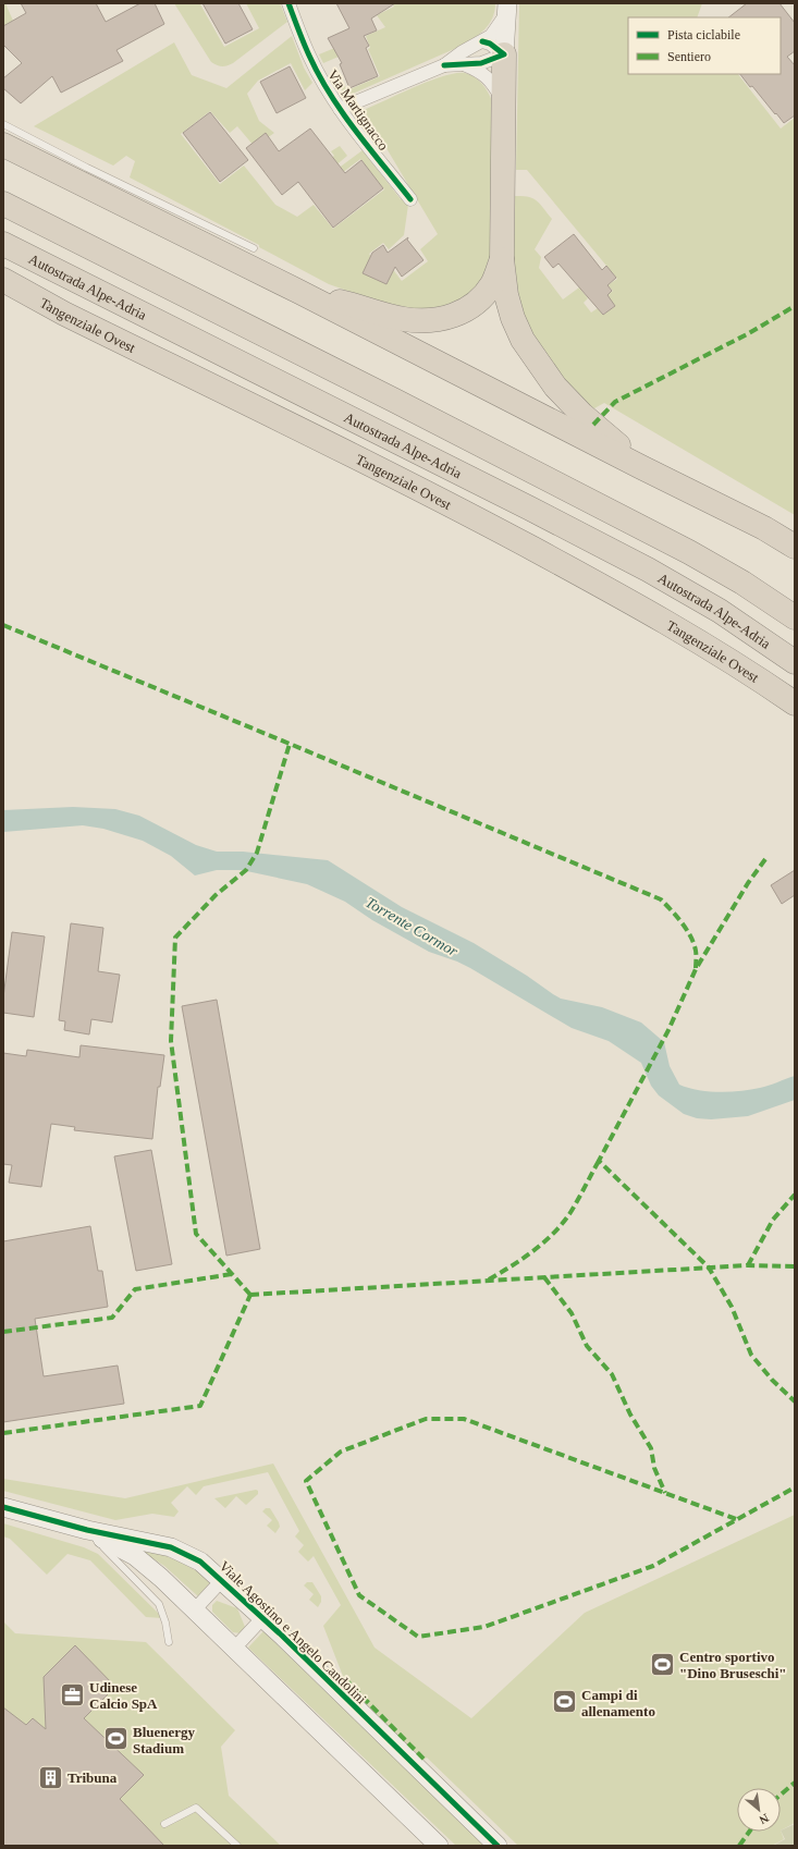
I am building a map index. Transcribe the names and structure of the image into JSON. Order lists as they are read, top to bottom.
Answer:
{
  "streets": {
    "highway": ["Autostrada Alpe-Adria", "Tangenziale Ovest"],
    "street": ["Via Martignacco", "Viale Agostino e Angelo Candolini"]
  },
  "water": ["Torrente Cormor"],
  "places": {
    "sports": ["Centro sportivo \"Dino Bruseschi\"", "Campi di allenamento", "Bluenergy Stadium"],
    "office": ["Udinese Calcio SpA"],
    "building": ["Tribuna"]
  },
  "legend": ["Pista ciclabile", "Sentiero"],
  "north": "bottom right"
}
